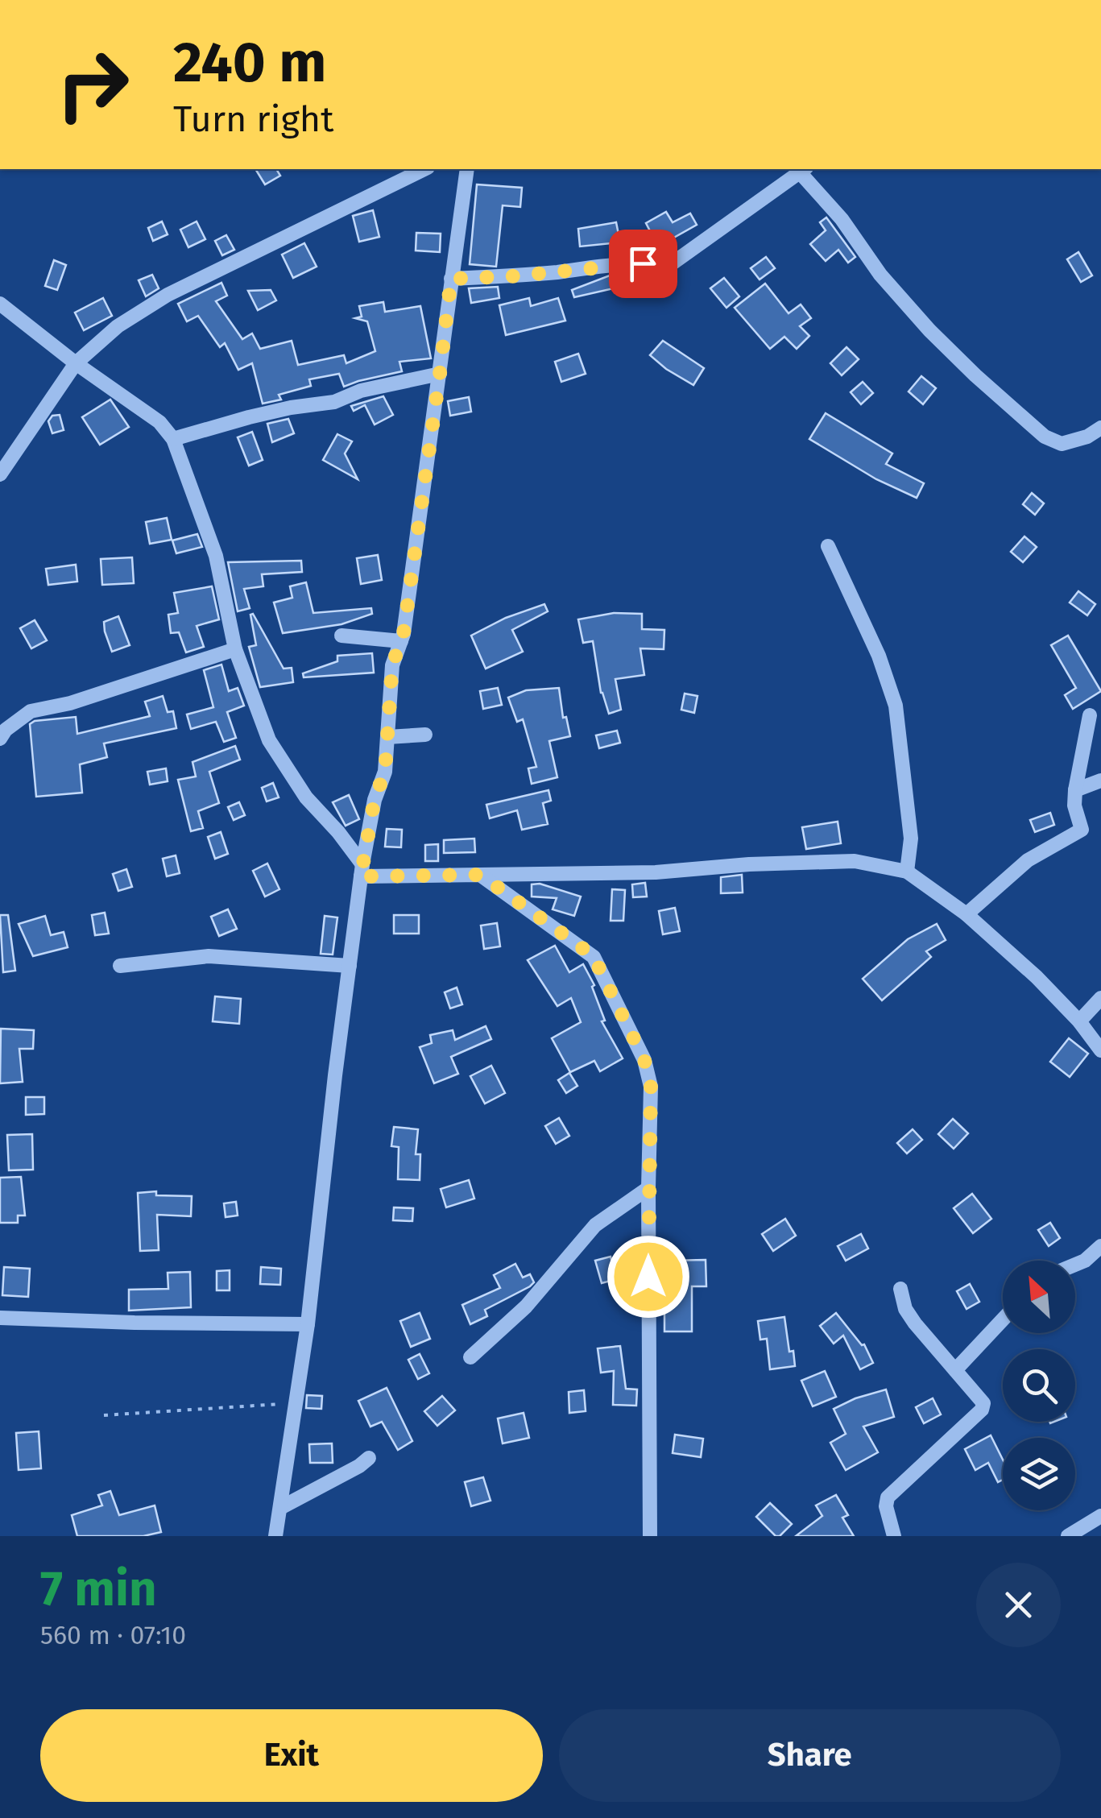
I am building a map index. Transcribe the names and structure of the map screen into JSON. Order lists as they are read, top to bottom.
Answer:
{
  "north": "top left",
  "page": {
    "turn": ["240 m", "Turn right"],
    "heading": ["7 min", "560 m · 07:10"],
    "buttons": ["Exit", "Share"]
  }
}
